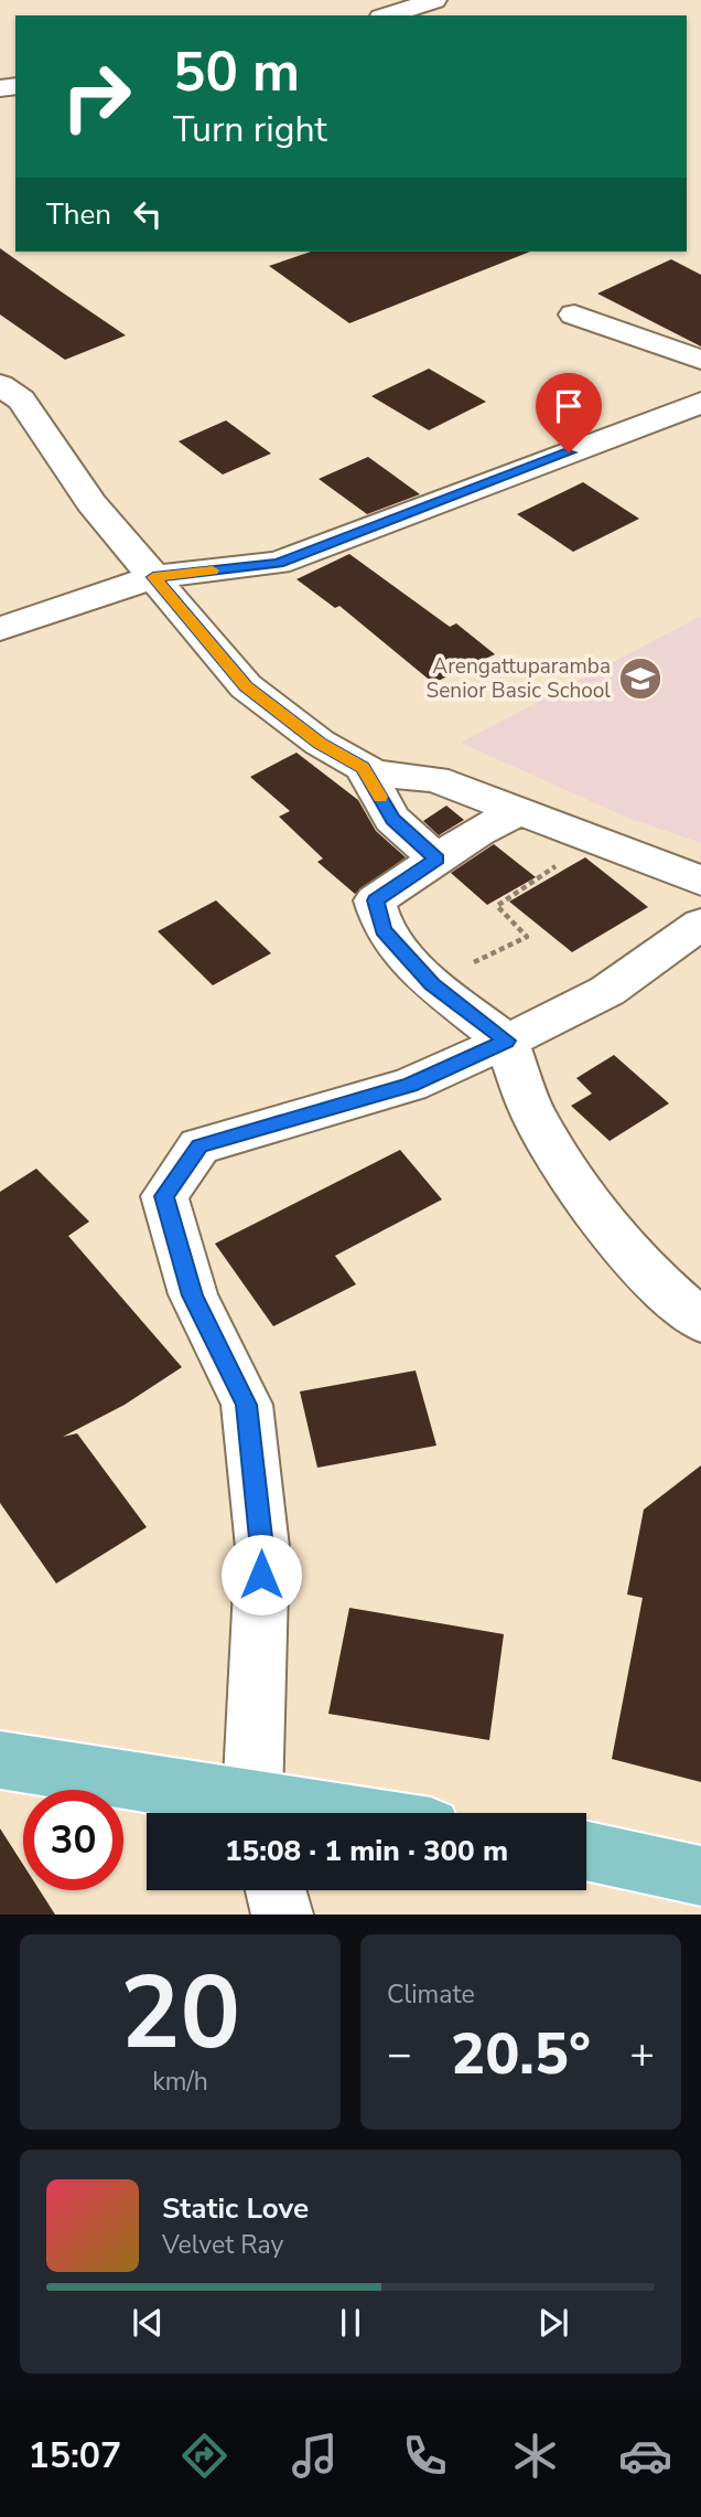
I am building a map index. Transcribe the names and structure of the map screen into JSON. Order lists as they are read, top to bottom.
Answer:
{
  "places": {
    "school or university": ["Arengattuparamba Senior Basic School"]
  },
  "page": {
    "turn": ["50 m", "Turn right"],
    "then": "Then",
    "limit": "30",
    "trip": "15:08 · 1 min · 300 m",
    "tile": [
      ["20", "km/h"],
      "Climate"
    ],
    "heat": ["−", "20.5°", "+"],
    "song": ["Static Love", "Velvet Ray"],
    "tabs": "15:07"
  }
}
